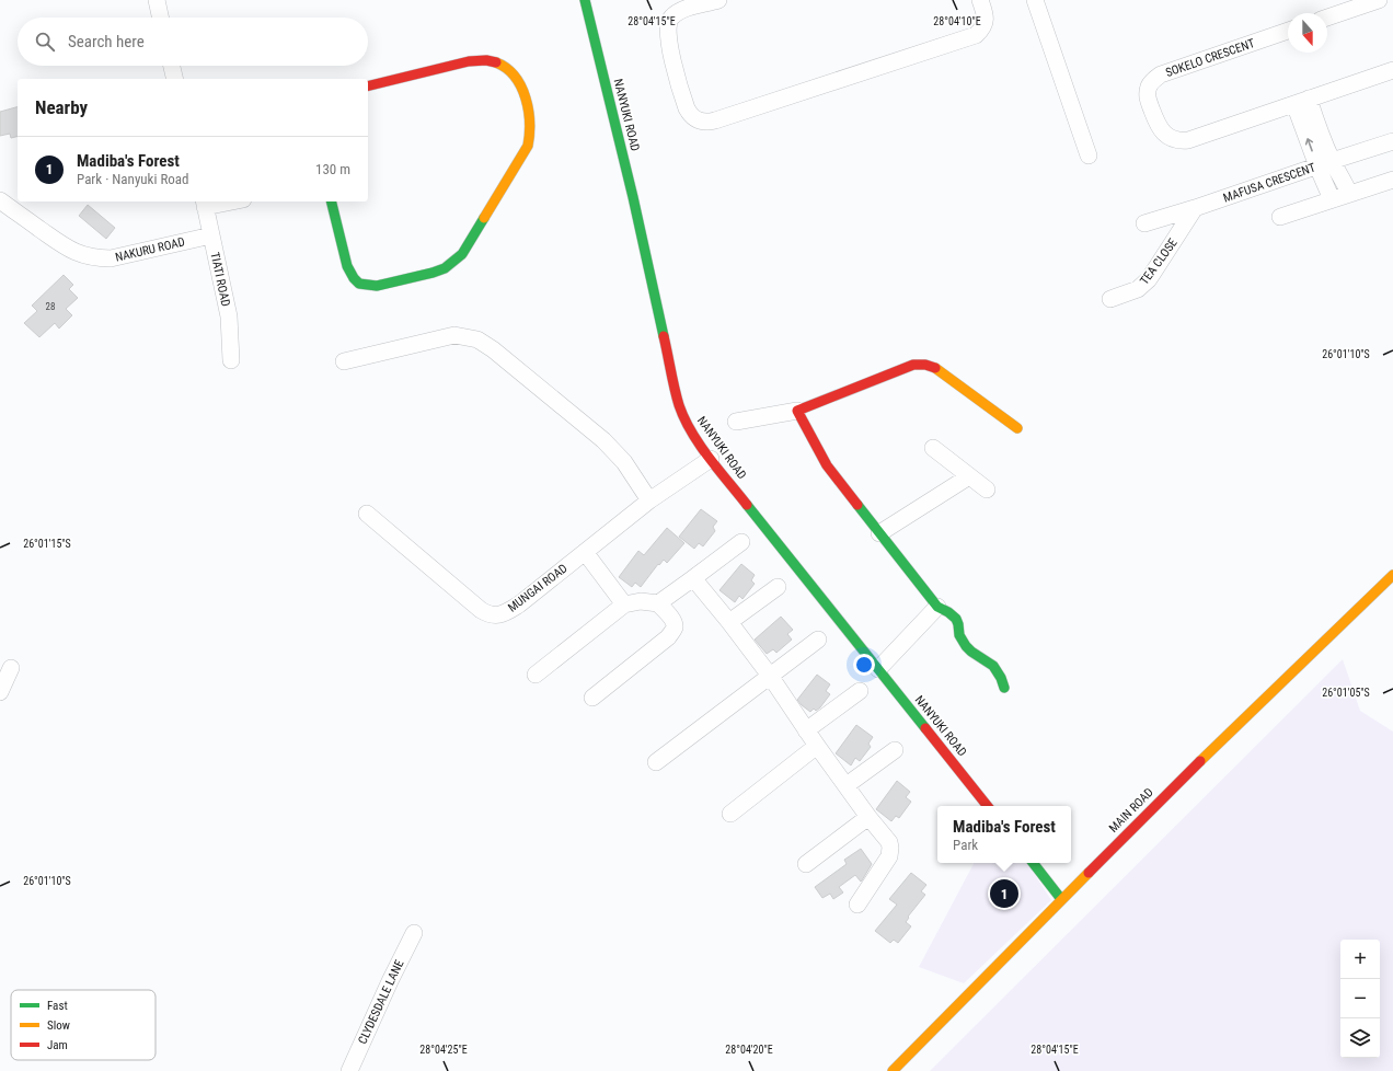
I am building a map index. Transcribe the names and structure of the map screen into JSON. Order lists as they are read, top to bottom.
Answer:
{
  "streets": {
    "street": [
      "SOKELO CRESCENT",
      "NANYUKI ROAD",
      "MAFUSA CRESCENT",
      "NAKURU ROAD",
      "TEA CLOSE",
      "TIATI ROAD",
      "MUNGAI ROAD",
      "MAIN ROAD",
      "CLYDESDALE LANE"
    ]
  },
  "crossings": [
    ["NANYUKI ROAD", "MUNGAI ROAD"],
    ["MAFUSA CRESCENT", "TEA CLOSE"],
    ["NAKURU ROAD", "TIATI ROAD"]
  ],
  "house_numbers": ["28"],
  "legend": ["Fast", "Slow", "Jam"],
  "north": "bottom",
  "page": {
    "search": "Search here",
    "heading": "Nearby",
    "list": [
      {
        "mark": "1",
        "name": "Madiba's Forest",
        "note": "Park · Nanyuki Road",
        "value": "130 m"
      }
    ],
    "popup": ["Madiba's Forest", "Park"],
    "pins": "1",
    "map_buttons": ["+", "−"]
  },
  "coordinates": [
    "28°04'15\"E",
    "28°04'10\"E",
    "26°01'10\"S",
    "26°01'15\"S",
    "26°01'05\"S",
    "28°04'25\"E",
    "28°04'20\"E"
  ]
}
